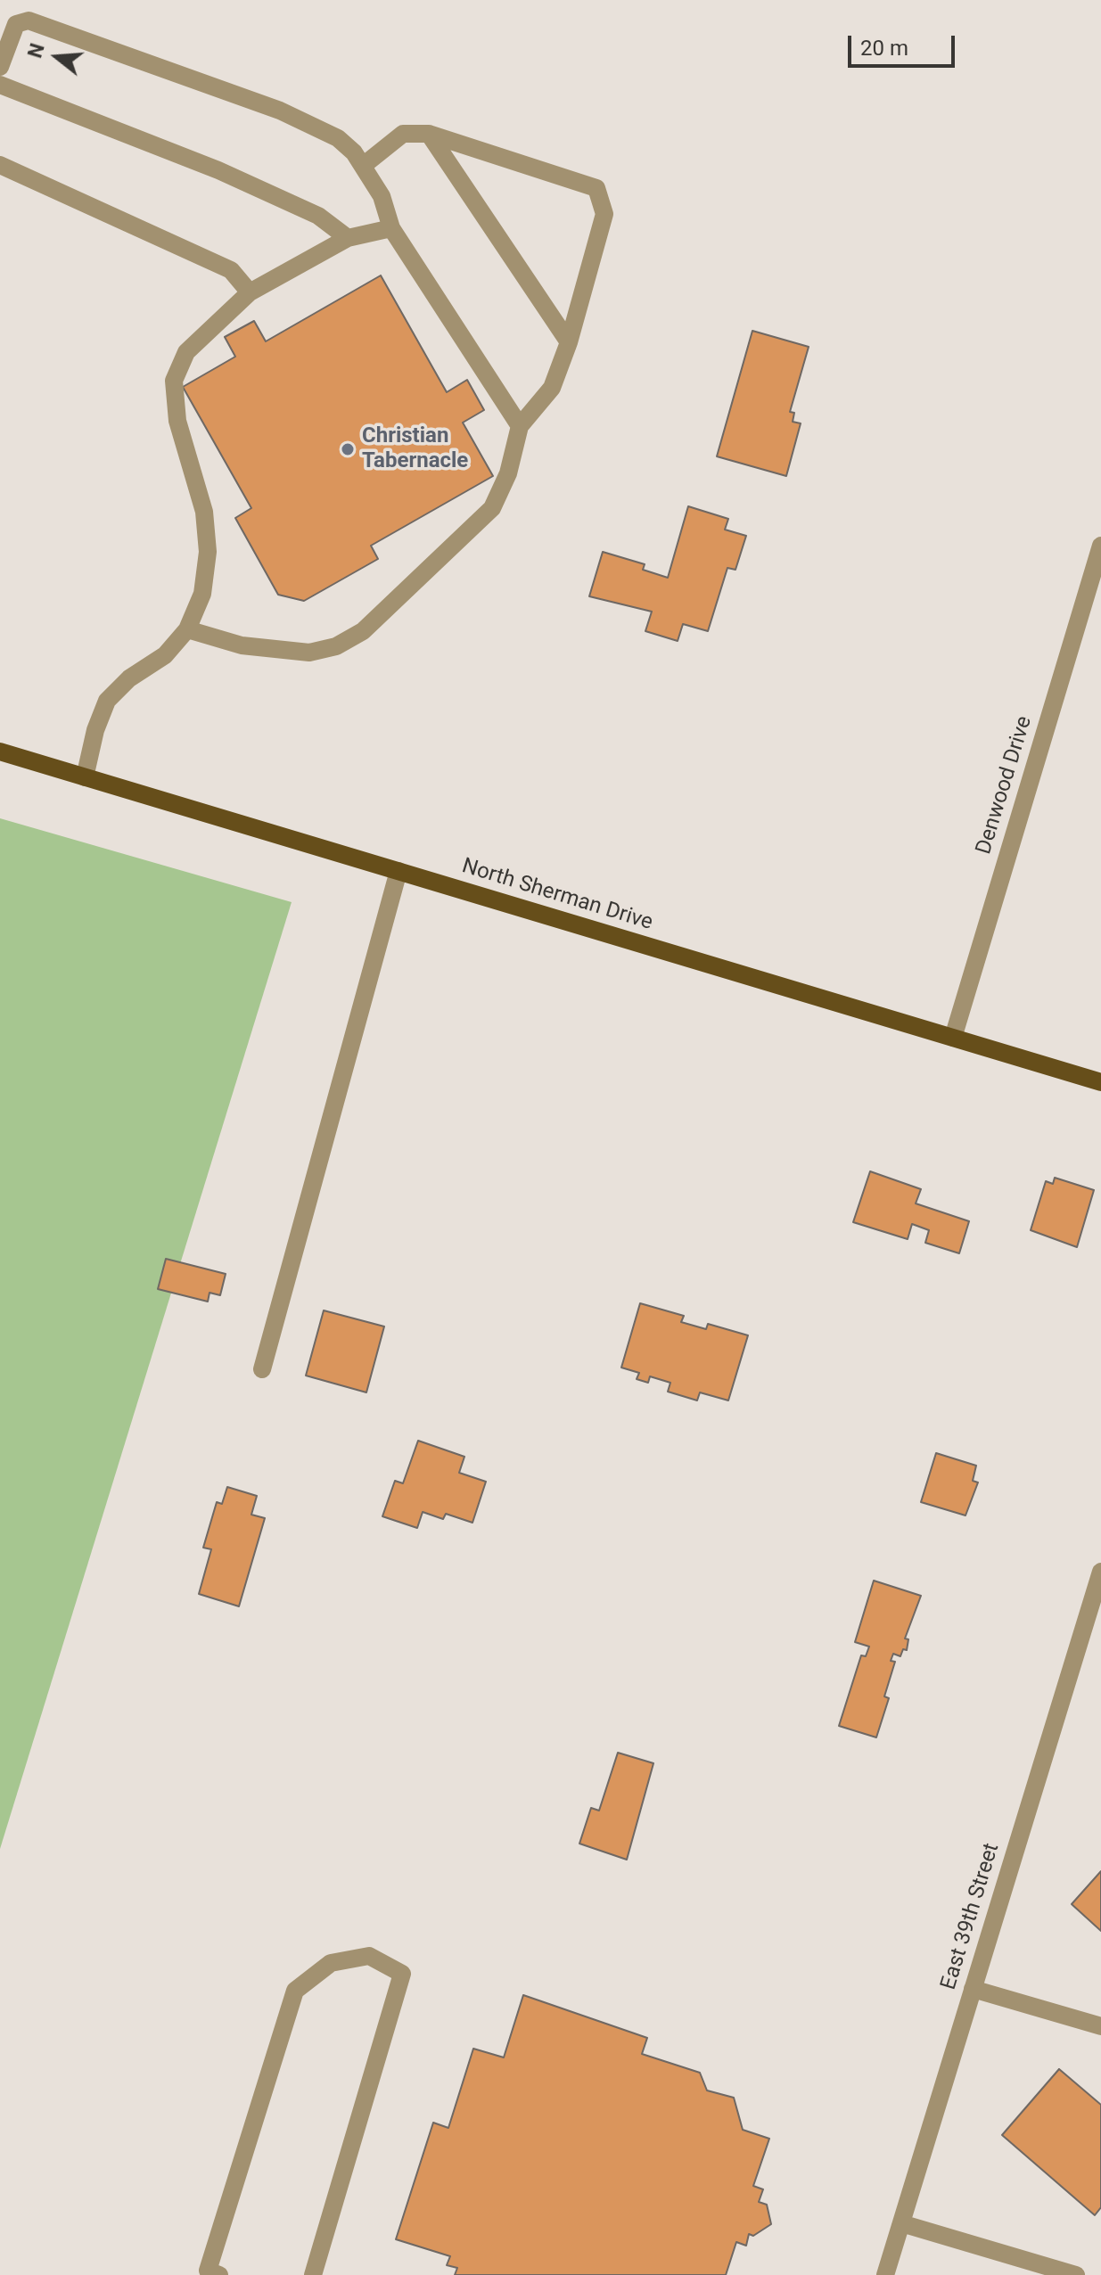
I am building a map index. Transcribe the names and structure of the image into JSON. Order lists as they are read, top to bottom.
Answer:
{
  "streets": {
    "main road": ["North Sherman Drive"],
    "street": ["Denwood Drive", "East 39th Street"]
  },
  "crossings": [
    ["Denwood Drive", "North Sherman Drive"]
  ],
  "places": ["Christian Tabernacle"],
  "scale_bar": "20 m",
  "north": "left"
}
